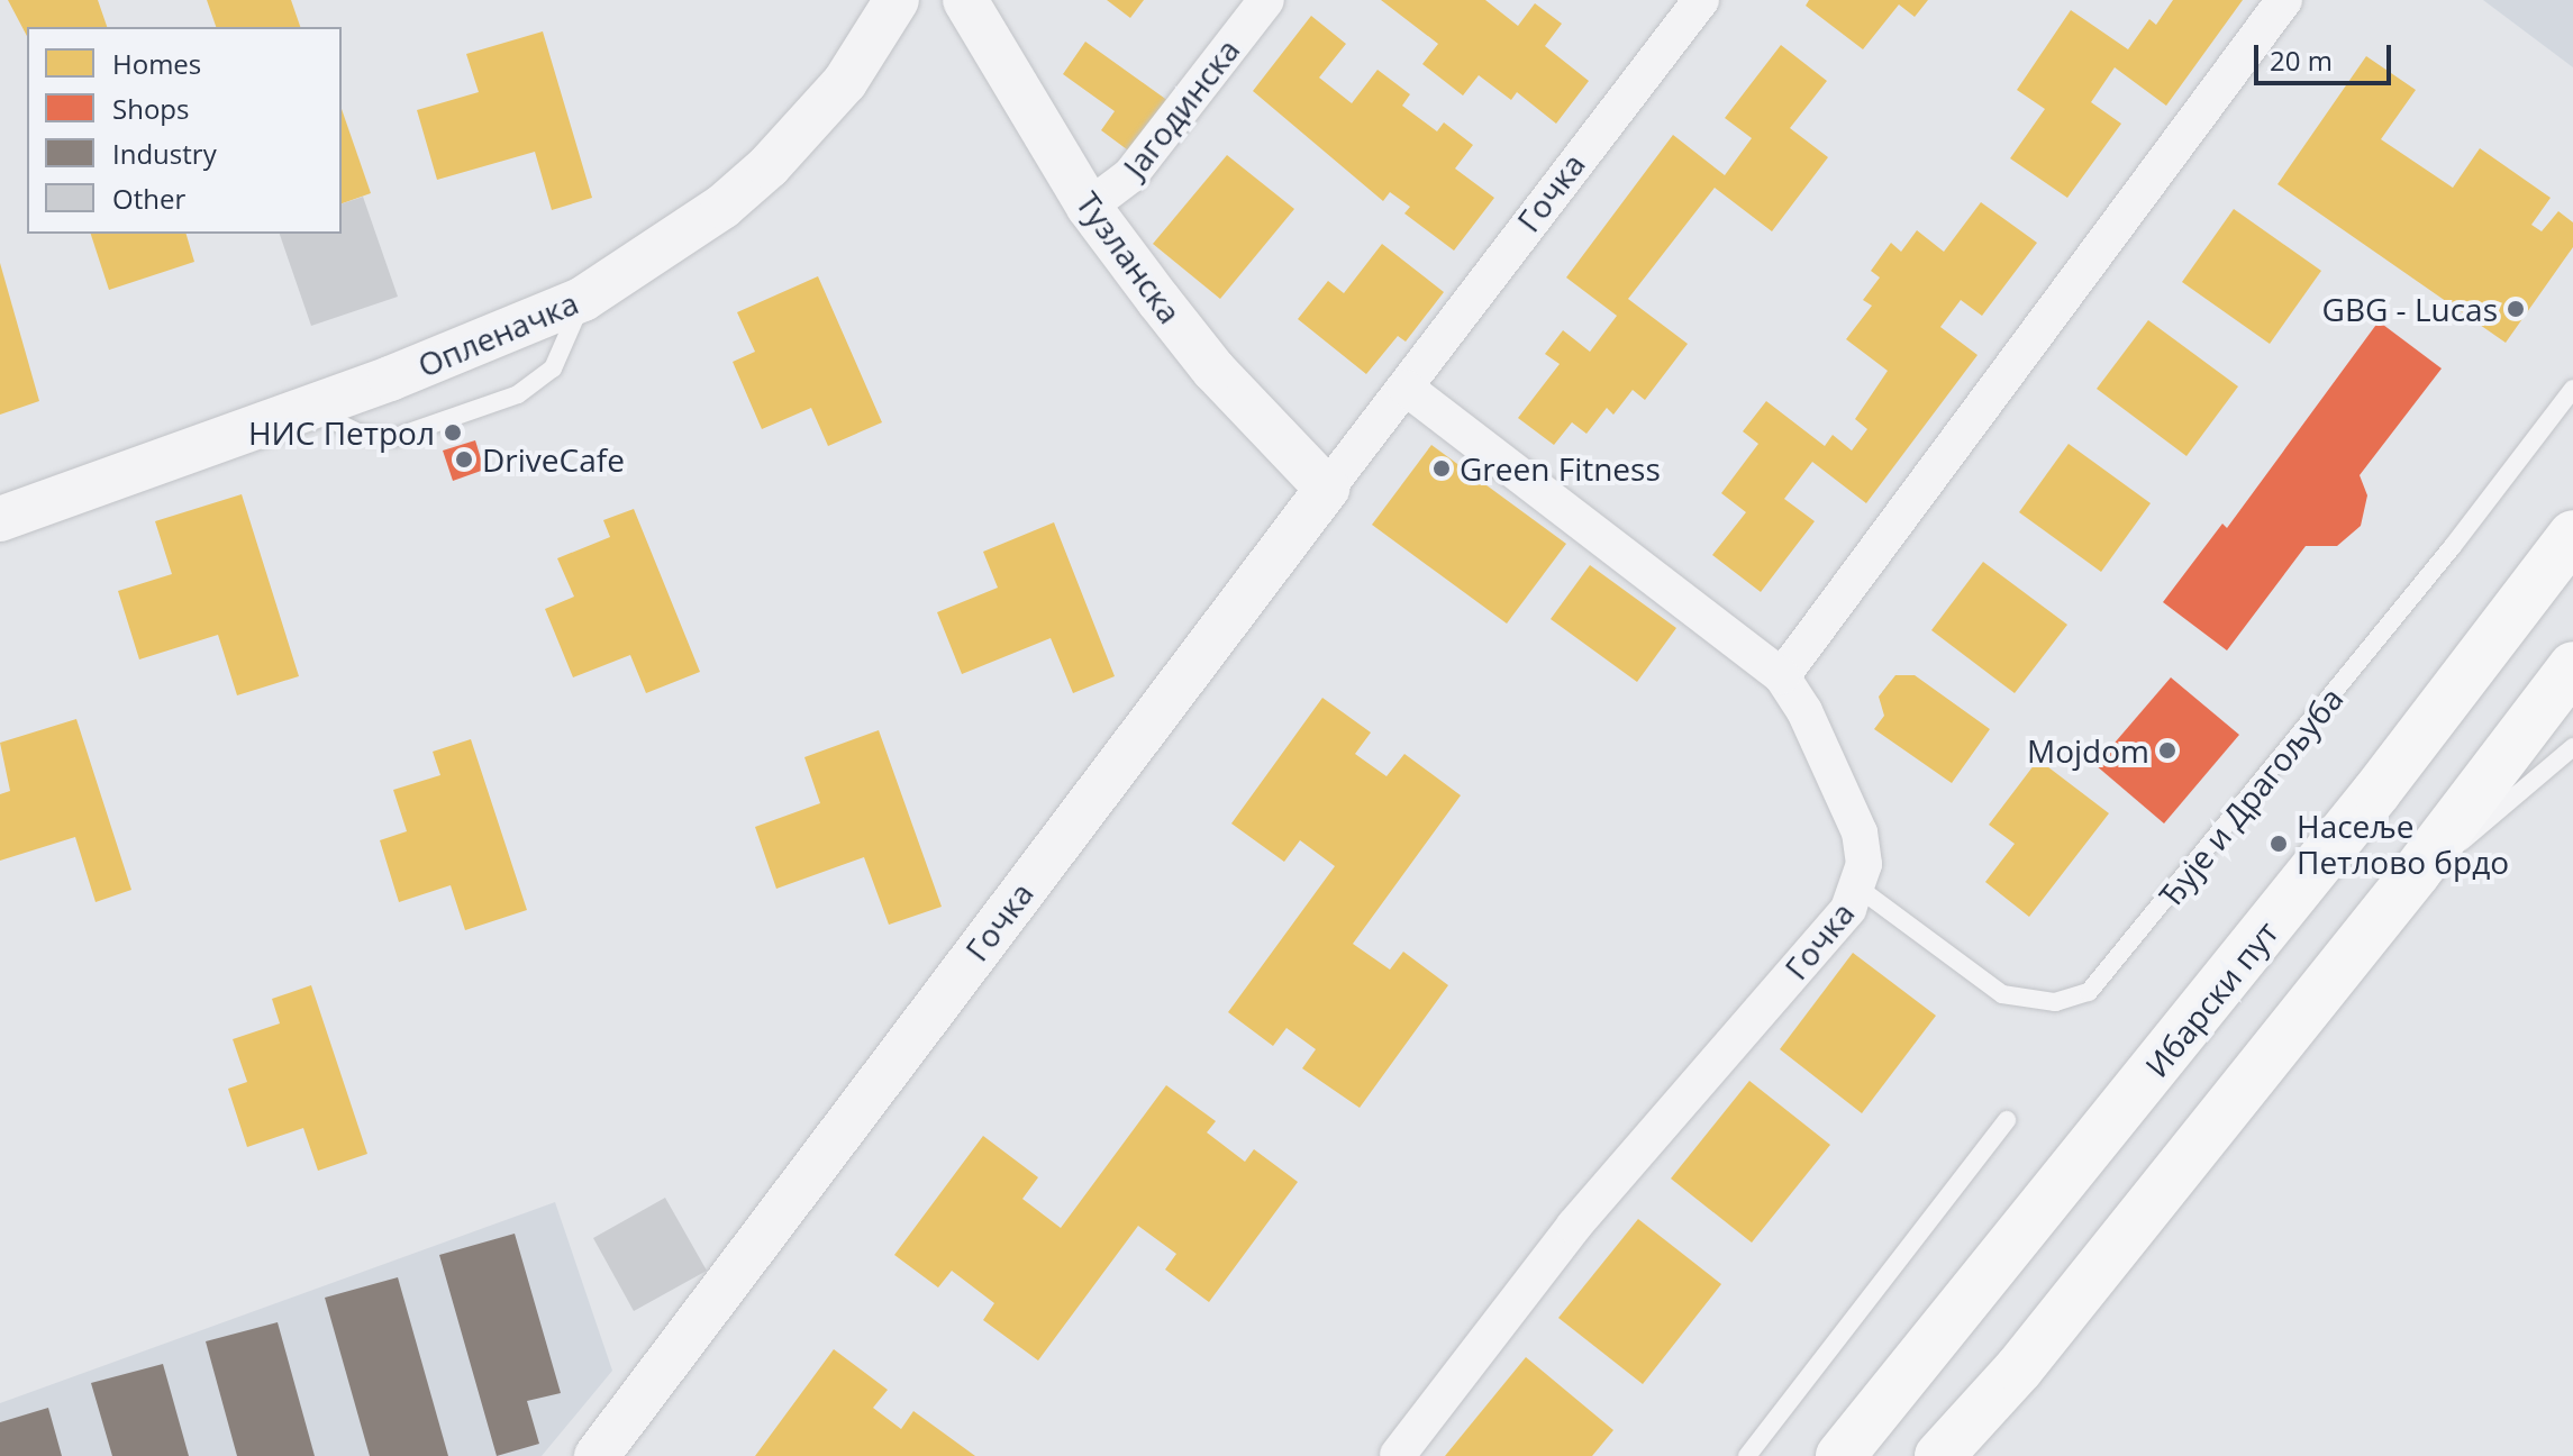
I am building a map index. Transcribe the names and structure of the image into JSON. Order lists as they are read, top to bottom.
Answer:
{
  "streets": {
    "main road": ["Ибарски пут"],
    "street": [
      "Јагодинска",
      "Гочка",
      "Тузланска",
      "Опленачка"
    ],
    "lane": ["Ђује и Драгољуба"]
  },
  "crossings": [
    ["Јагодинска", "Тузланска"],
    ["Гочка", "Тузланска"],
    ["Гочка", "Ђује и Драгољуба"]
  ],
  "places": [
    "GBG - Lucas",
    "НИС Петрол",
    "DriveCafe",
    "Green Fitness",
    "Mojdom",
    "Насеље Петлово брдо"
  ],
  "legend": [
    "Homes",
    "Shops",
    "Industry",
    "Other"
  ],
  "scale_bar": "20 m"
}
